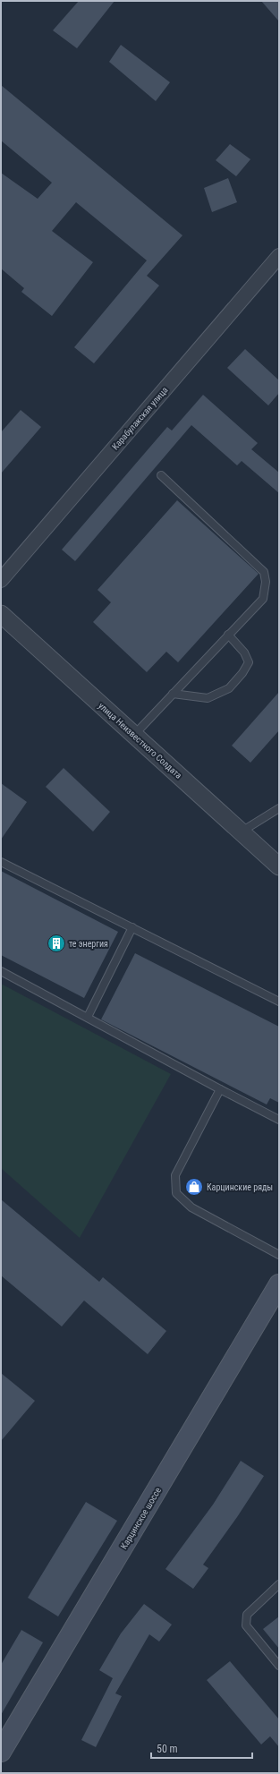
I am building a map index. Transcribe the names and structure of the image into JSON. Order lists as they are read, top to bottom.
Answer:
{
  "streets": {
    "main road": ["Карцинское шоссе"],
    "street": ["Карабулакская улица", "улица Неизвестного Солдата"]
  },
  "places": {
    "building": ["те энергия"],
    "shop": ["Карцинские ряды"]
  },
  "scale_bar": "50 m"
}
